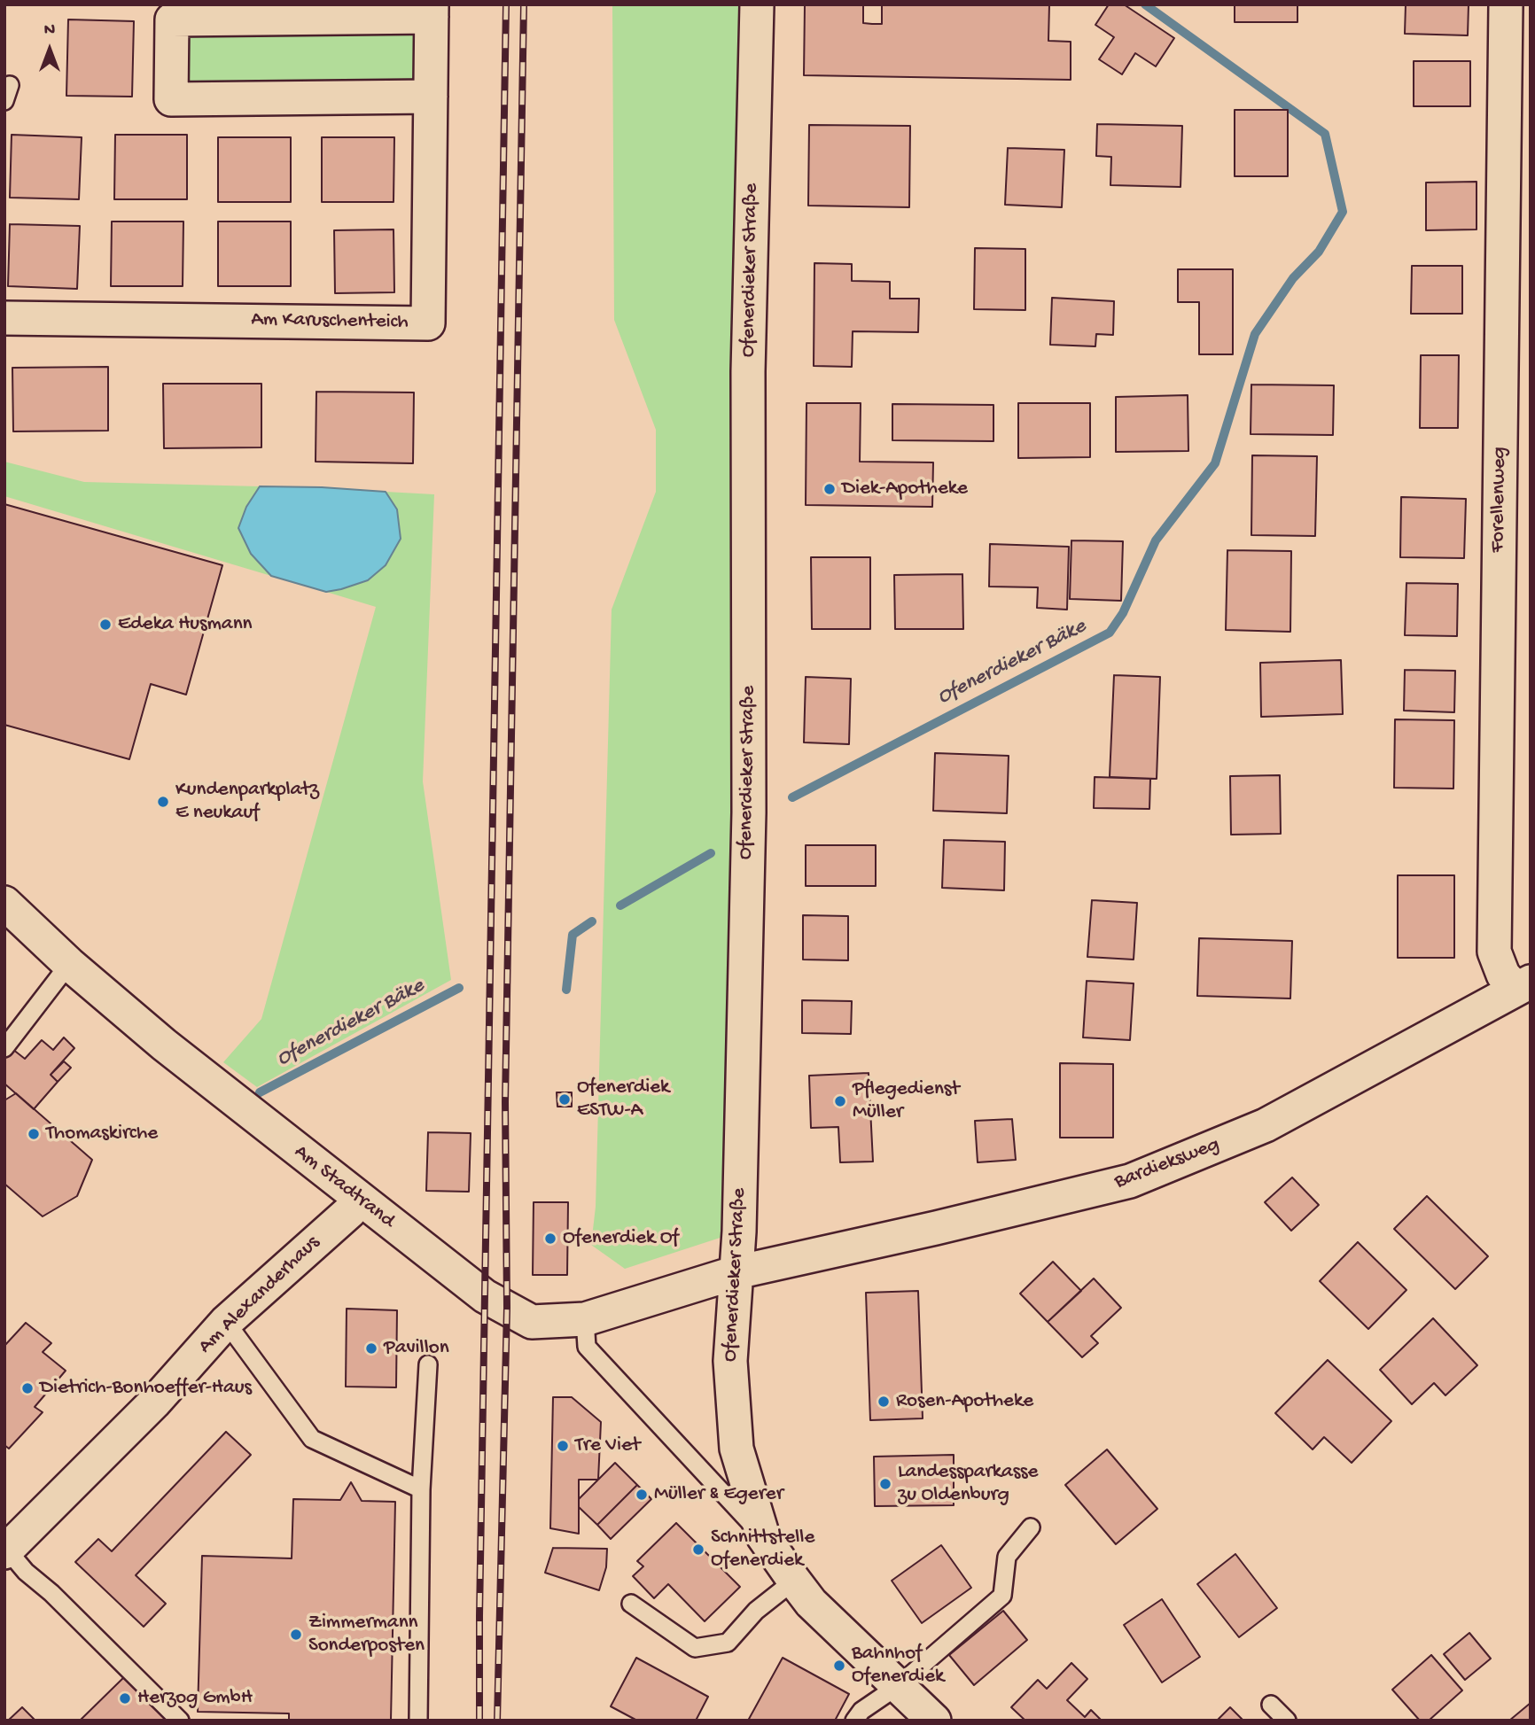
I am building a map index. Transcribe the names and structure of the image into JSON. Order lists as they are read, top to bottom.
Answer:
{
  "streets": {
    "street": [
      "Ofenerdieker Straße",
      "Am Karuschenteich",
      "Forellenweg",
      "Bardieksweg",
      "Am Stadtrand",
      "Am Alexanderhaus"
    ]
  },
  "crossings": [
    ["Ofenerdieker Straße", "Bardieksweg"],
    ["Ofenerdieker Straße", "Am Stadtrand"],
    ["Forellenweg", "Bardieksweg"],
    ["Bardieksweg", "Am Stadtrand"],
    ["Am Stadtrand", "Am Alexanderhaus"]
  ],
  "water": ["Ofenerdieker Bäke"],
  "places": [
    "Diek-Apotheke",
    "Edeka Husmann",
    "Kundenparkplatz E neukauf",
    "Ofenerdiek ESTW-A",
    "Pflegedienst Müller",
    "Thomaskirche",
    "Ofenerdiek Of",
    "Pavillon",
    "Dietrich-Bonhoeffer-Haus",
    "Rosen-Apotheke",
    "Tre Viet",
    "Landessparkasse zu Oldenburg",
    "Müller & Egerer",
    "Schnittstelle Ofenerdiek",
    "Zimmermann Sonderposten",
    "Bahnhof Ofenerdiek",
    "Herzog GmbH"
  ],
  "north": "top"
}
